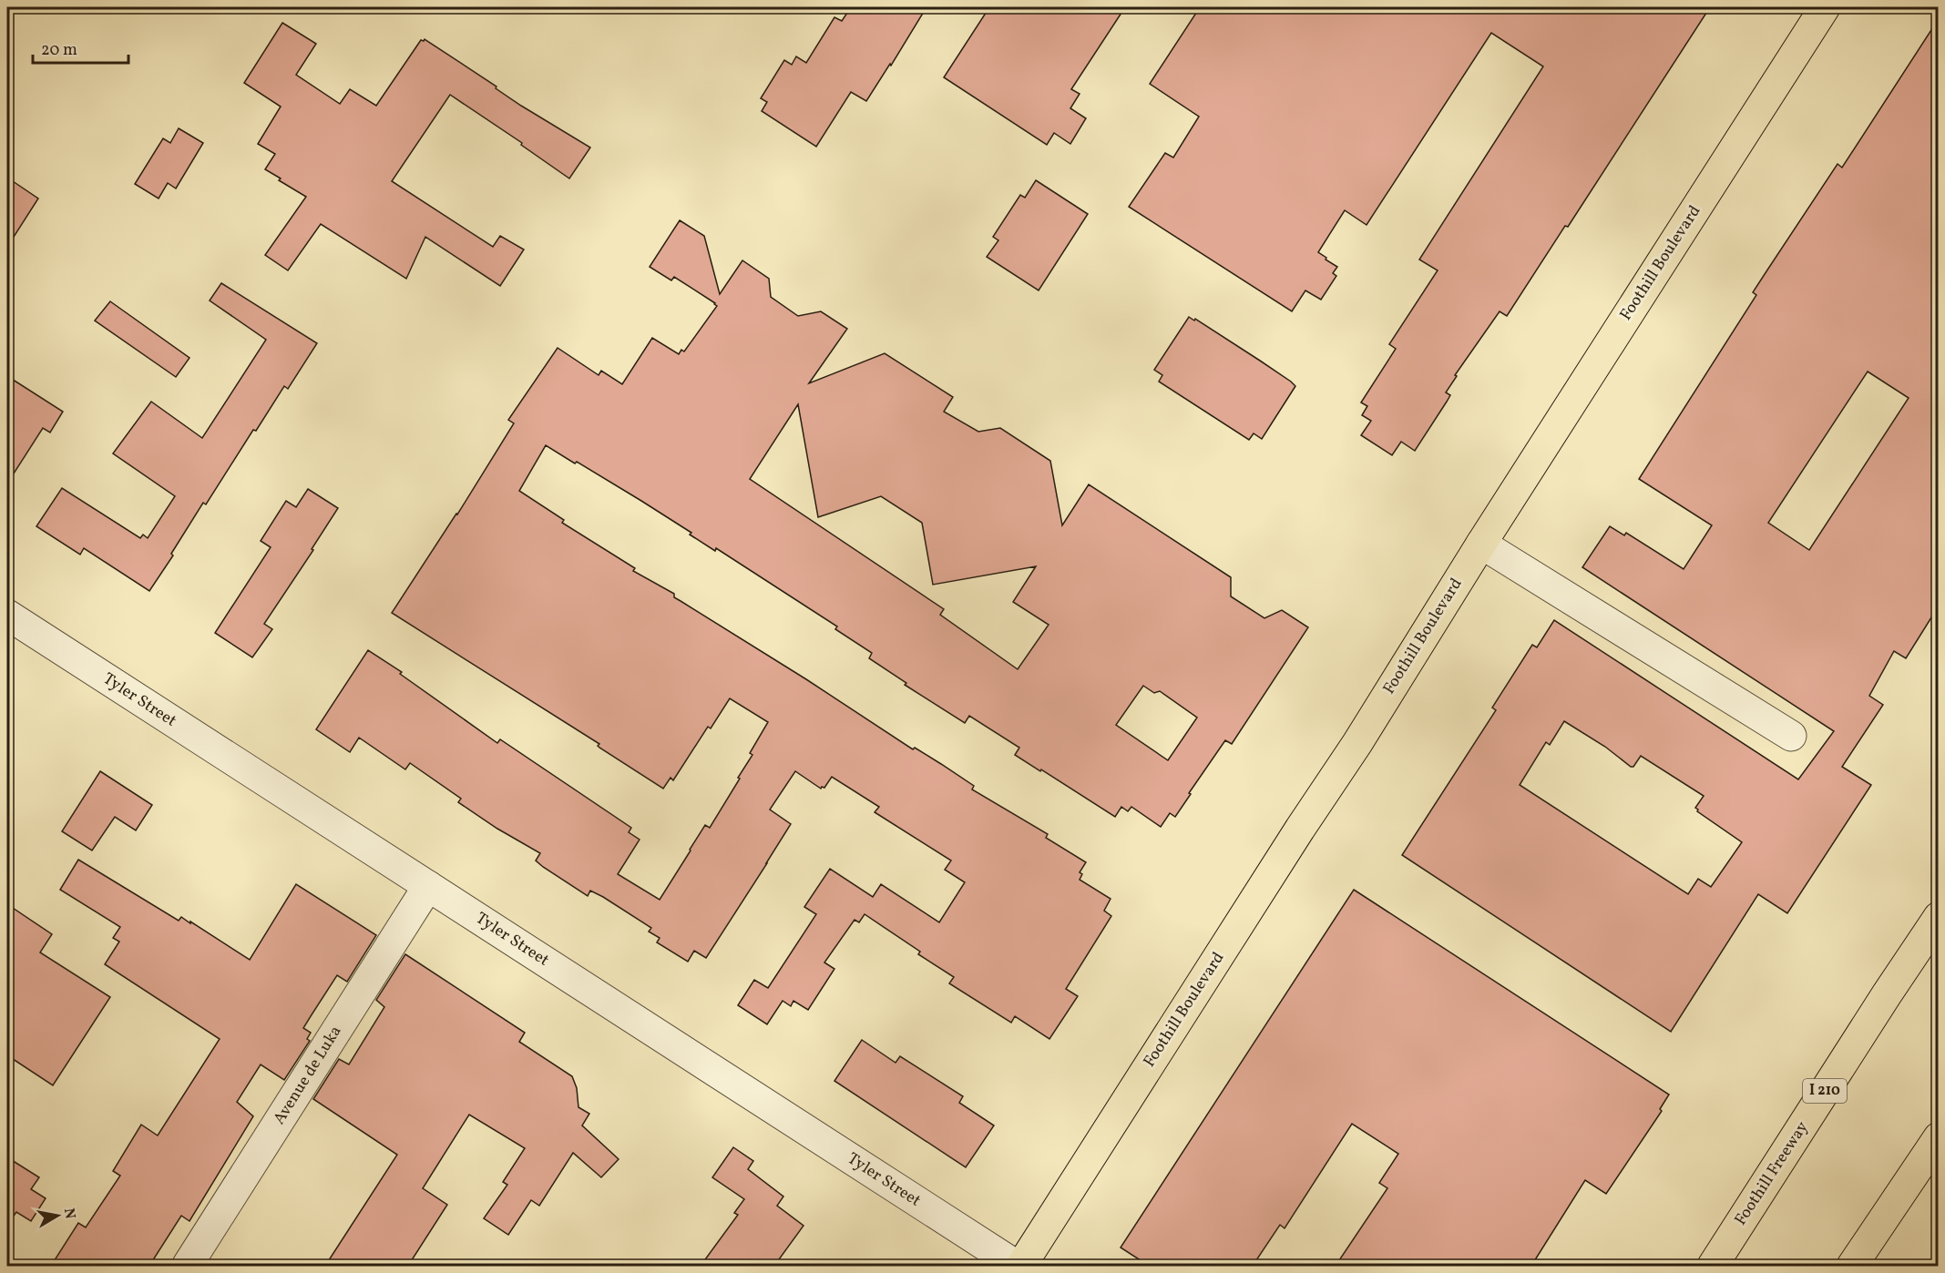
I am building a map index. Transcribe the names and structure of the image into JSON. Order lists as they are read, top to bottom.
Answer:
{
  "streets": {
    "main road": ["Foothill Boulevard", "I 210", "Foothill Freeway"],
    "street": ["Tyler Street", "Avenue de Luka"]
  },
  "crossings": [
    ["Tyler Street", "Avenue de Luka"]
  ],
  "scale_bar": "20 m",
  "north": "right"
}
